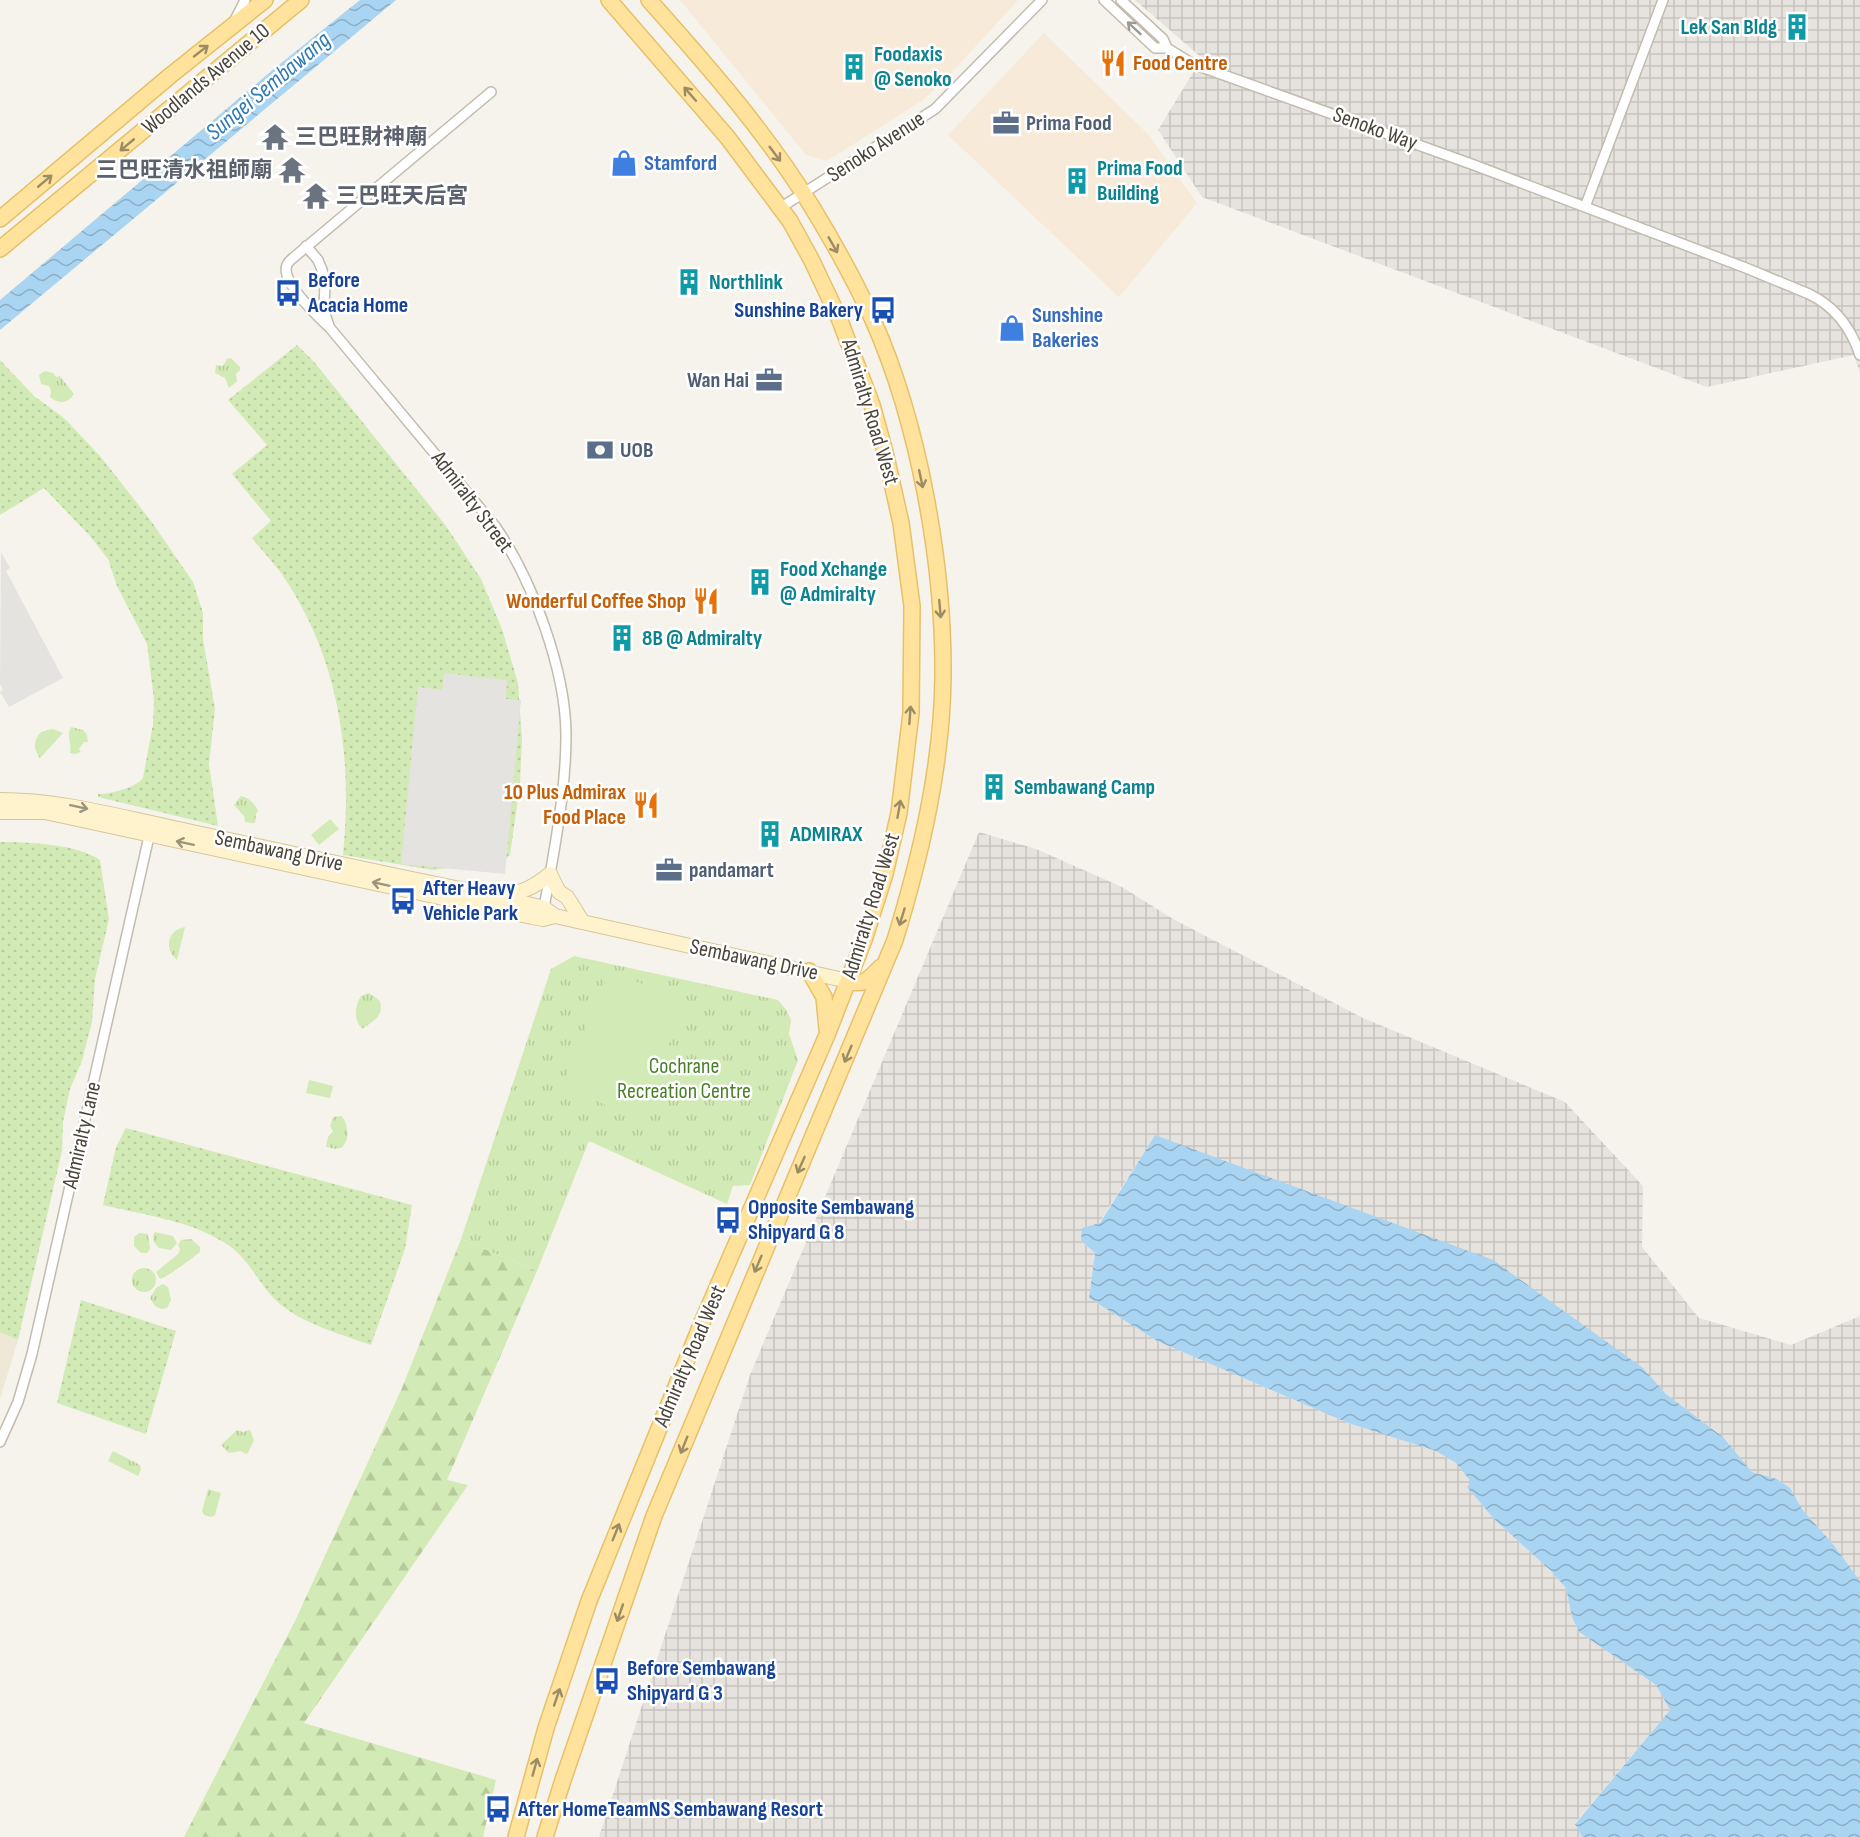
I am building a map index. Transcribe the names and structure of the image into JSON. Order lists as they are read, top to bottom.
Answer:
{
  "streets": {
    "main road": ["Woodlands Avenue 10", "Admiralty Road West", "Sembawang Drive"],
    "street": [
      "Senoko Way",
      "Senoko Avenue",
      "Admiralty Street",
      "Admiralty Lane"
    ]
  },
  "crossings": [
    ["Senoko Avenue", "Admiralty Road West"],
    ["Admiralty Road West", "Sembawang Drive"],
    ["Admiralty Street", "Sembawang Drive"],
    ["Sembawang Drive", "Admiralty Lane"]
  ],
  "water": ["Sungei Sembawang"],
  "parks": ["Cochrane Recreation Centre"],
  "places": {
    "building": [
      "Lek San Bldg",
      "Foodaxis @ Senoko",
      "Prima Food Building",
      "Northlink",
      "Food Xchange @ Admiralty",
      "8B @ Admiralty",
      "Sembawang Camp",
      "ADMIRAX"
    ],
    "restaurant": ["Food Centre", "Wonderful Coffee Shop", "10 Plus Admirax Food Place"],
    "office": ["Prima Food", "Wan Hai", "pandamart"],
    "temple": ["三巴旺財神廟", "三巴旺清水祖師廟", "三巴旺天后宮"],
    "shop": ["Stamford", "Sunshine Bakeries"],
    "bus stop": [
      "Before Acacia Home",
      "Sunshine Bakery",
      "After Heavy Vehicle Park",
      "Opposite Sembawang Shipyard G 8",
      "Before Sembawang Shipyard G 3",
      "After HomeTeamNS Sembawang Resort"
    ],
    "bank": ["UOB"]
  }
}
